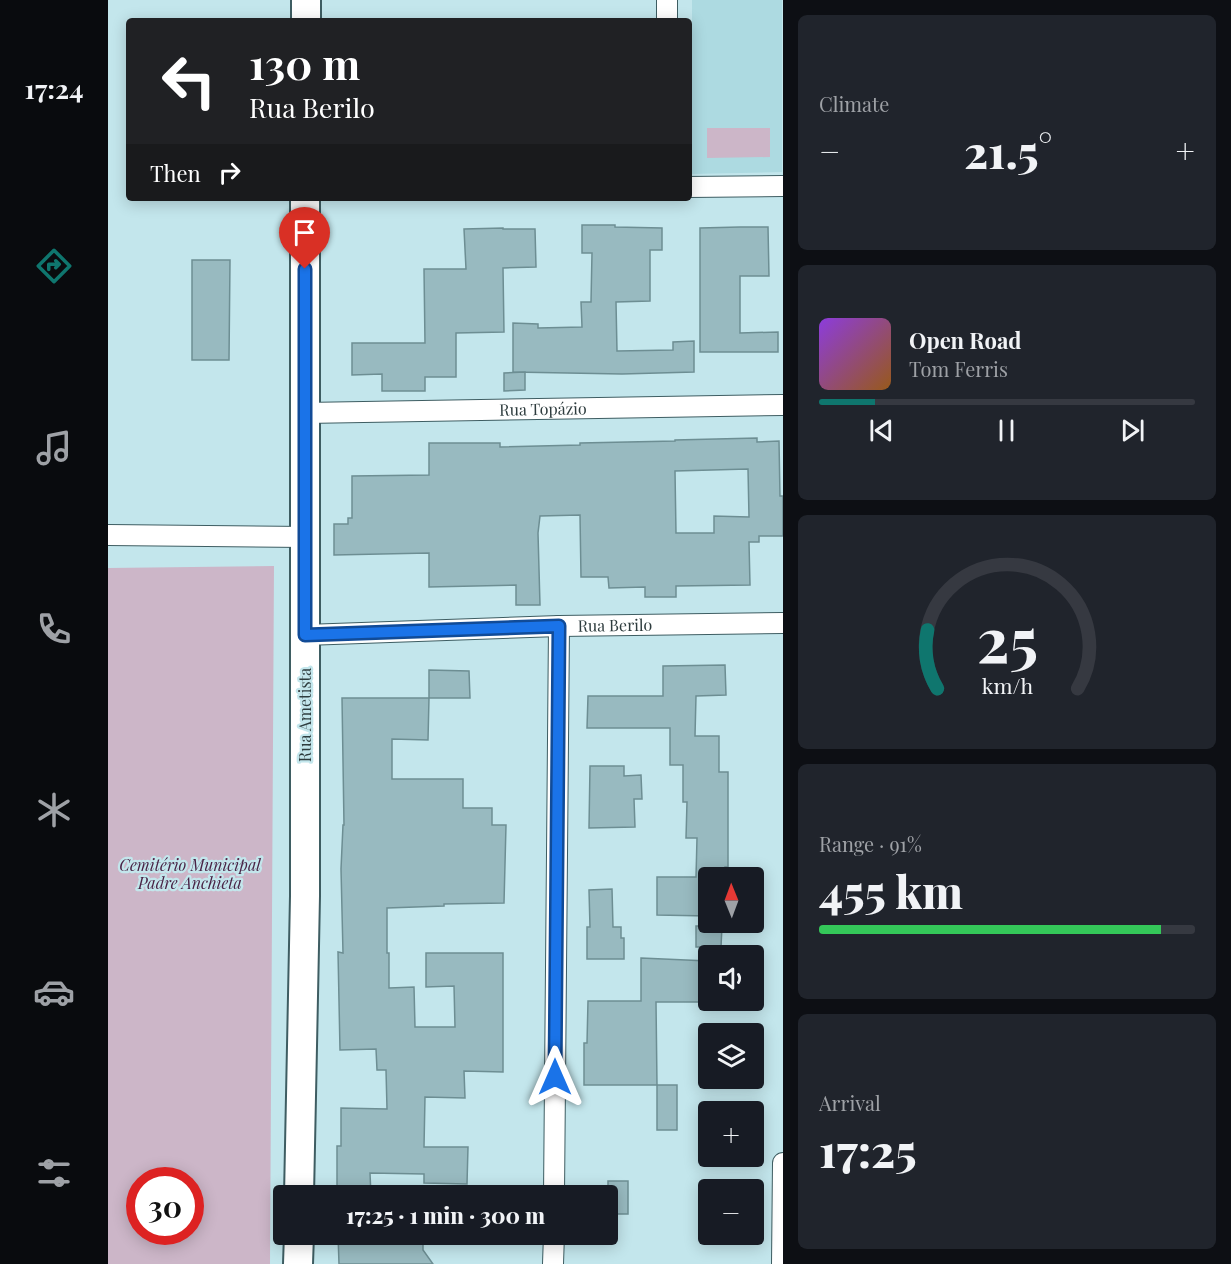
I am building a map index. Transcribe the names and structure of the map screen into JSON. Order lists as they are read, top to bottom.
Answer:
{
  "streets": {
    "street": ["Rua Topázio", "Rua Berilo", "Rua Ametista"]
  },
  "crossings": [
    ["Rua Topázio", "Rua Ametista"],
    ["Rua Berilo", "Rua Ametista"]
  ],
  "parks": ["Cemitério Municipal Padre Anchieta"],
  "north": "top",
  "page": {
    "tabs": "17:24",
    "tile": [
      "Climate",
      ["Range · 91%", "455 km"],
      ["Arrival", "17:25"]
    ],
    "turn": ["130 m", "Rua Berilo"],
    "heat": ["−", "21.5°", "+"],
    "then": "Then",
    "song": ["Open Road", "Tom Ferris"],
    "map_buttons": ["+", "−"],
    "limit": "30",
    "trip": "17:25 · 1 min · 300 m",
    "gauge": ["25", "km/h"]
  }
}
